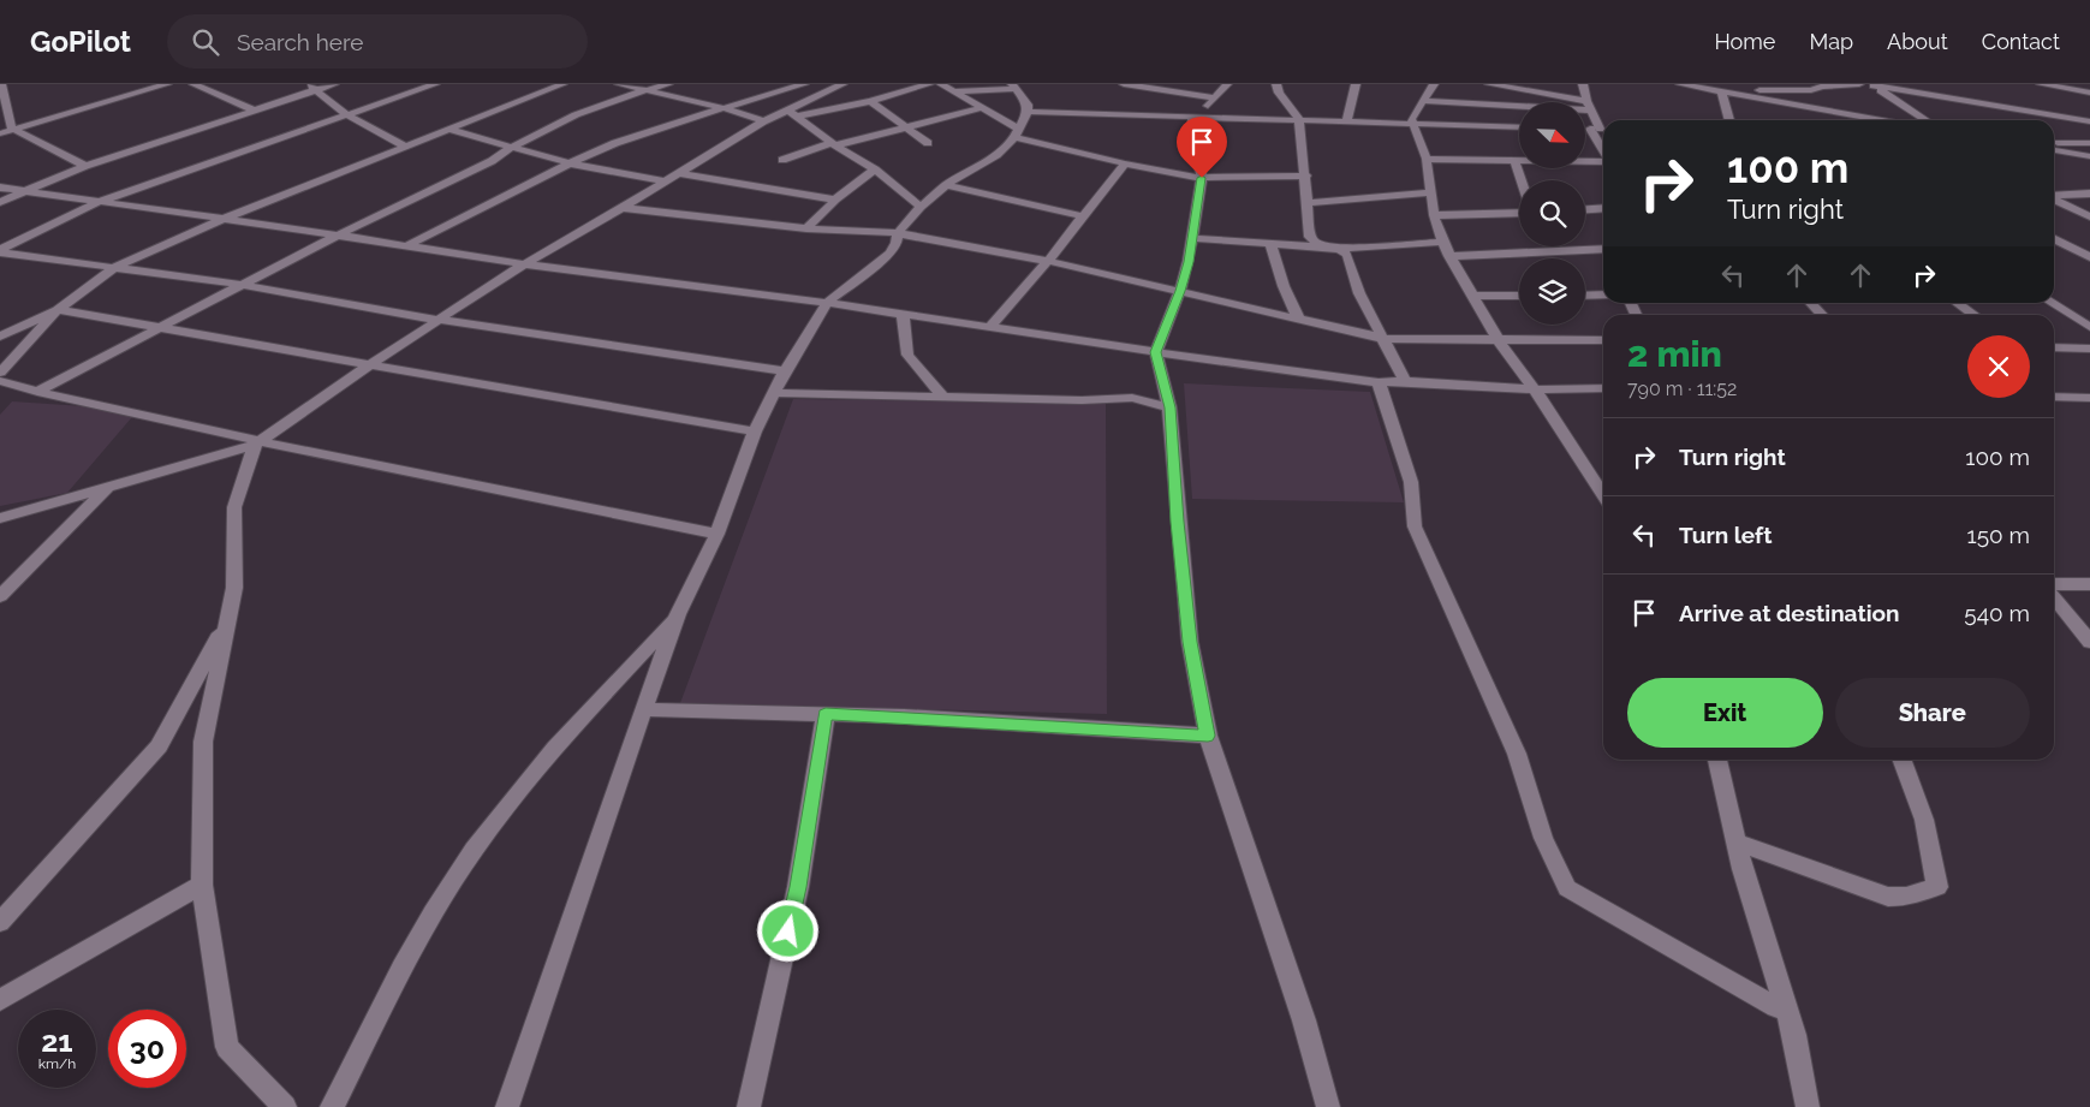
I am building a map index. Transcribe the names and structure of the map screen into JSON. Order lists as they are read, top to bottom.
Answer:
{
  "north": "bottom right",
  "page": {
    "header": "GoPilot",
    "search": "Search here",
    "nav": [
      "Home",
      "Map",
      "About",
      "Contact"
    ],
    "turn": ["100 m", "Turn right"],
    "heading": ["2 min", "790 m · 11:52"],
    "list": [
      {
        "name": "Turn right",
        "value": "100 m"
      },
      {
        "name": "Turn left",
        "value": "150 m"
      },
      {
        "name": "Arrive at destination",
        "value": "540 m"
      }
    ],
    "buttons": ["Exit", "Share"],
    "speed": "21 km/h",
    "limit": "30"
  }
}
